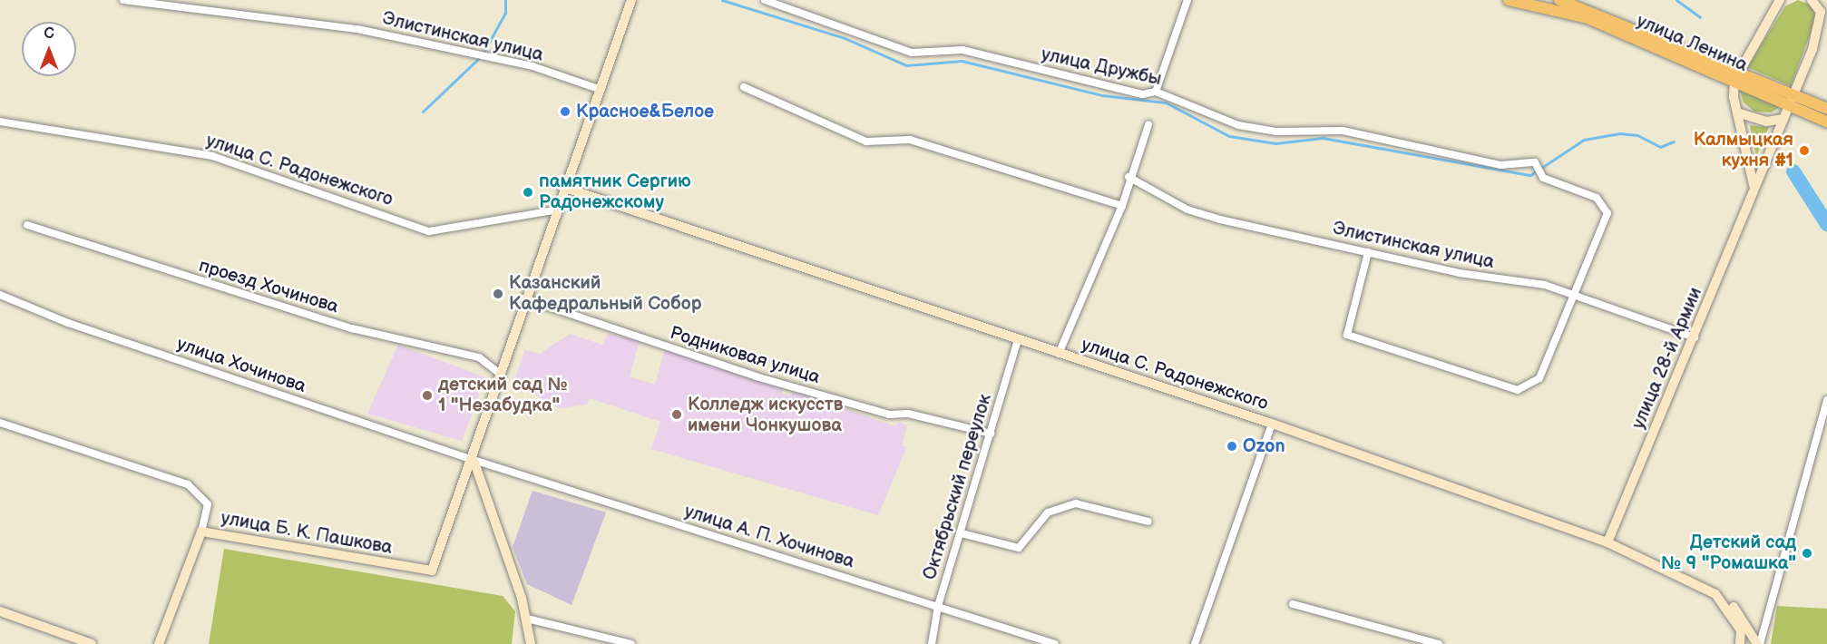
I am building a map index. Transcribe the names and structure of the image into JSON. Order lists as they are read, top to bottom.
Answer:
{
  "streets": {
    "main road": ["улица Ленина"],
    "street": [
      "Элистинская улица",
      "улица Дружбы",
      "улица С. Радонежского",
      "проезд Хочинова",
      "Родниковая улица",
      "улица 28-й Армии",
      "улица Хочинова",
      "Октябрьский переулок",
      "улица Б. К. Пашкова",
      "улица А. П. Хочинова"
    ]
  },
  "crossings": [
    ["Элистинская улица", "улица Дружбы"],
    ["Элистинская улица", "улица 28-й Армии"],
    ["улица Ленина", "улица 28-й Армии"],
    ["улица С. Радонежского", "улица 28-й Армии"],
    ["улица С. Радонежского", "Октябрьский переулок"],
    ["Родниковая улица", "Октябрьский переулок"],
    ["улица Хочинова", "улица Б. К. Пашкова"],
    ["улица Хочинова", "улица А. П. Хочинова"],
    ["Октябрьский переулок", "улица А. П. Хочинова"],
    ["улица Б. К. Пашкова", "улица А. П. Хочинова"]
  ],
  "places": [
    "Красное&Белое",
    "Калмыцкая кухня #1",
    "памятник Сергию Радонежскому",
    "Казанский Кафедральный Собор",
    "детский сад № 1 \"Незабудка\"",
    "Колледж искусств имени Чонкушова",
    "Ozon",
    "Детский сад № 9 \"Ромашка\""
  ],
  "north": "top"
}
